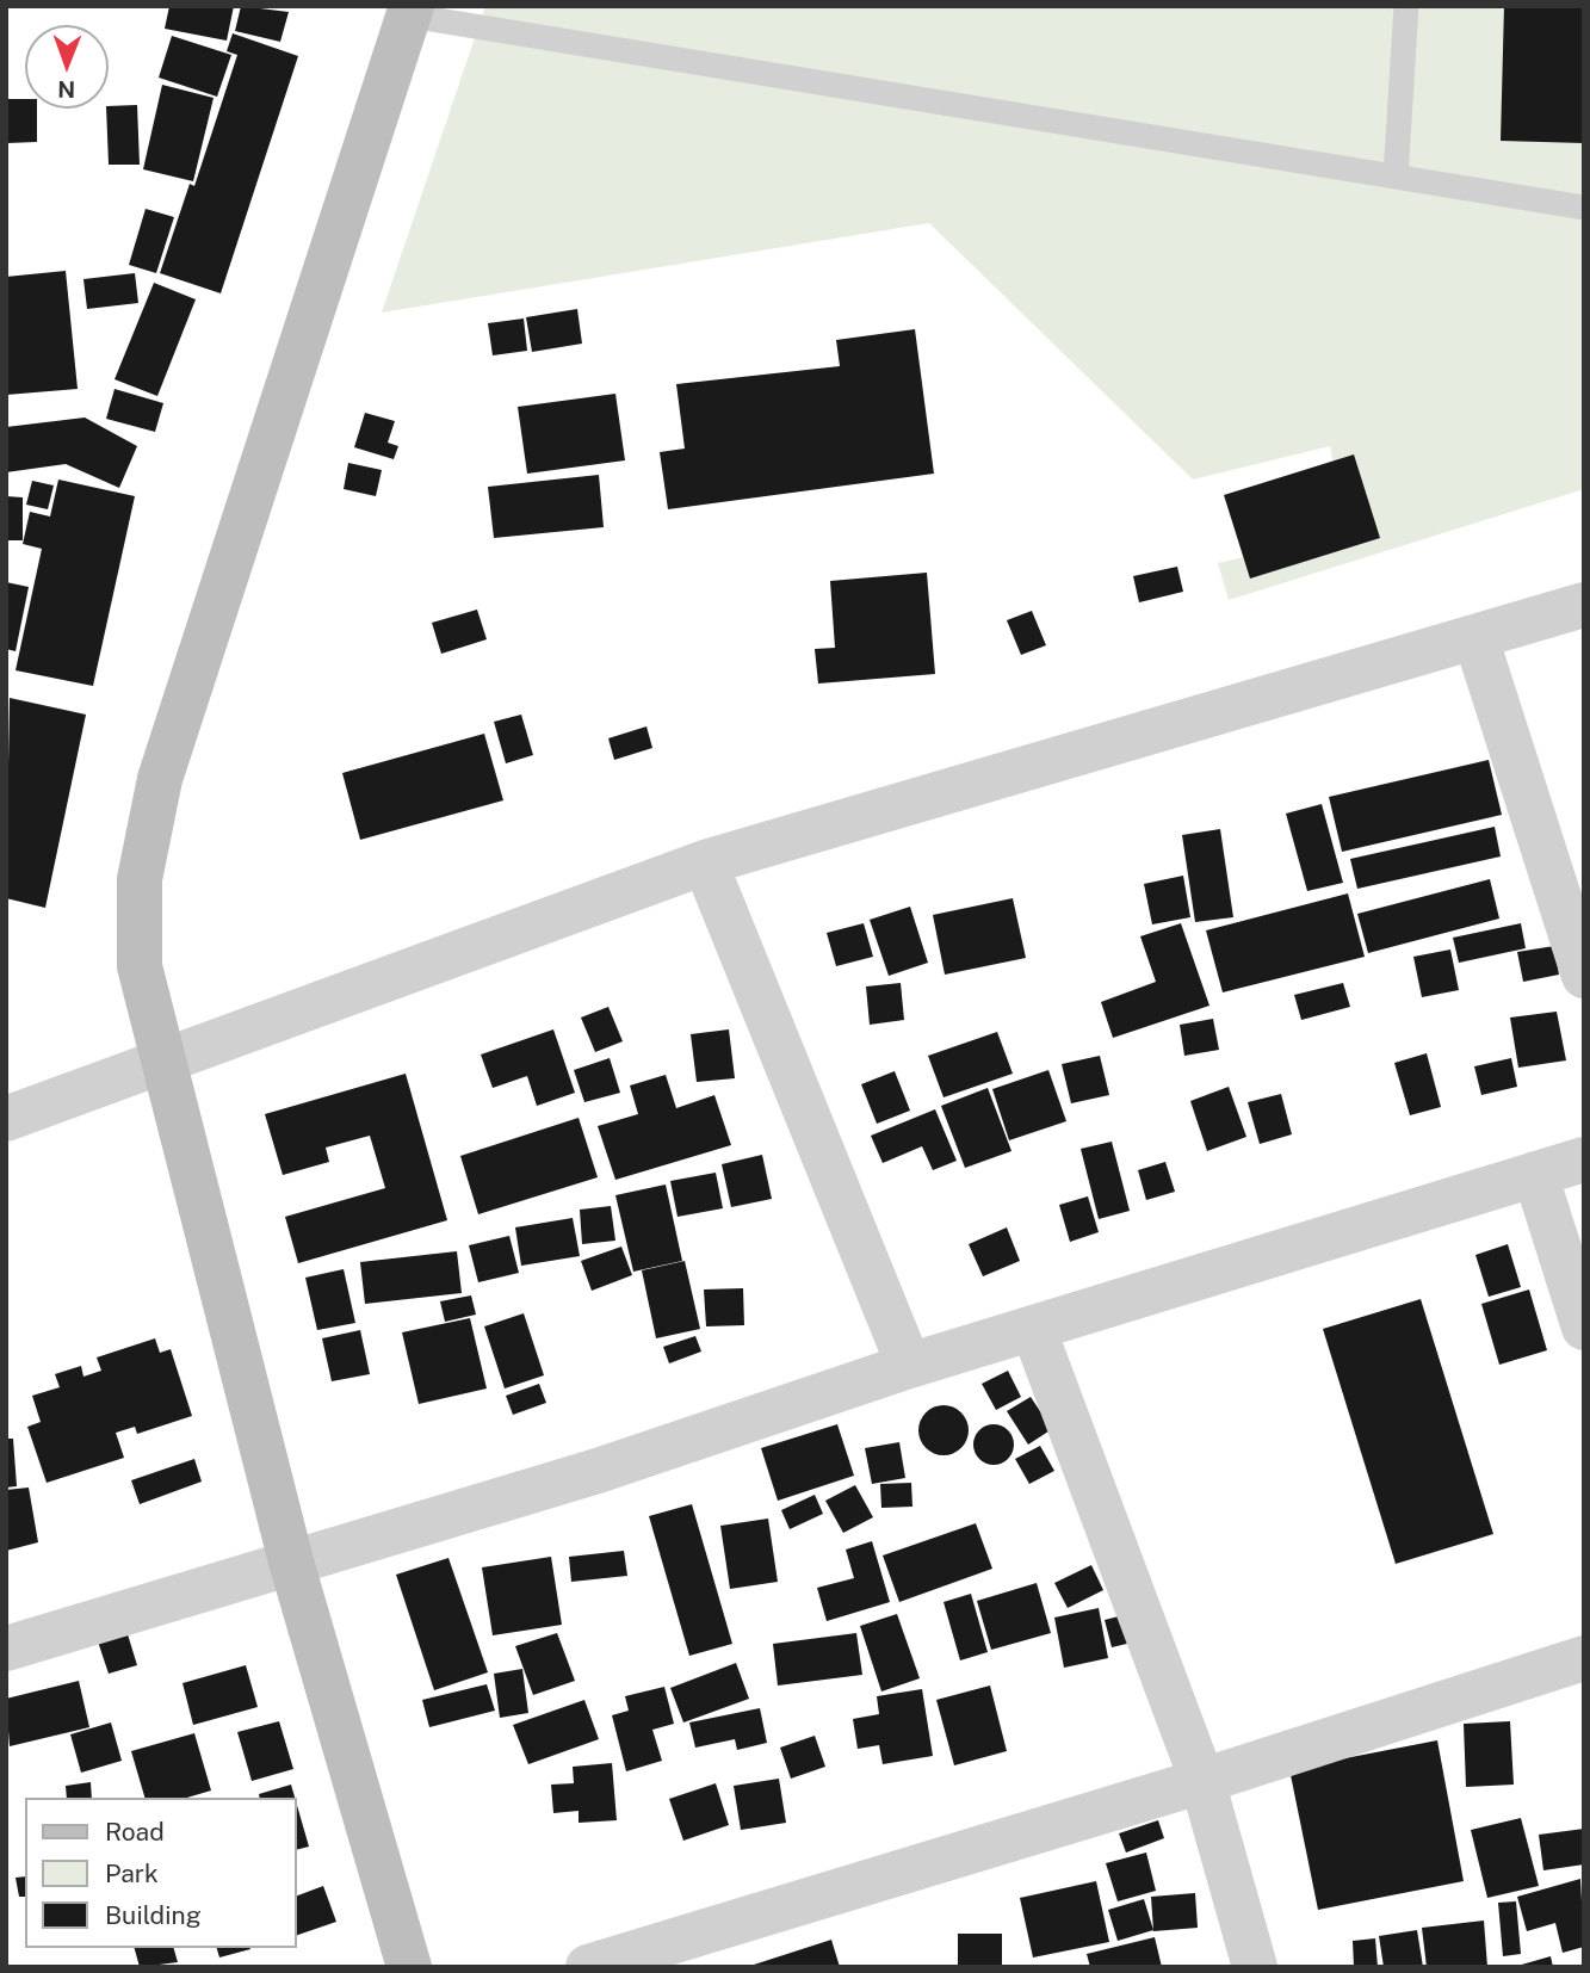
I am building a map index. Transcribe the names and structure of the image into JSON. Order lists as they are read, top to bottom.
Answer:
{
  "legend": ["Road", "Park", "Building"],
  "north": "bottom"
}
